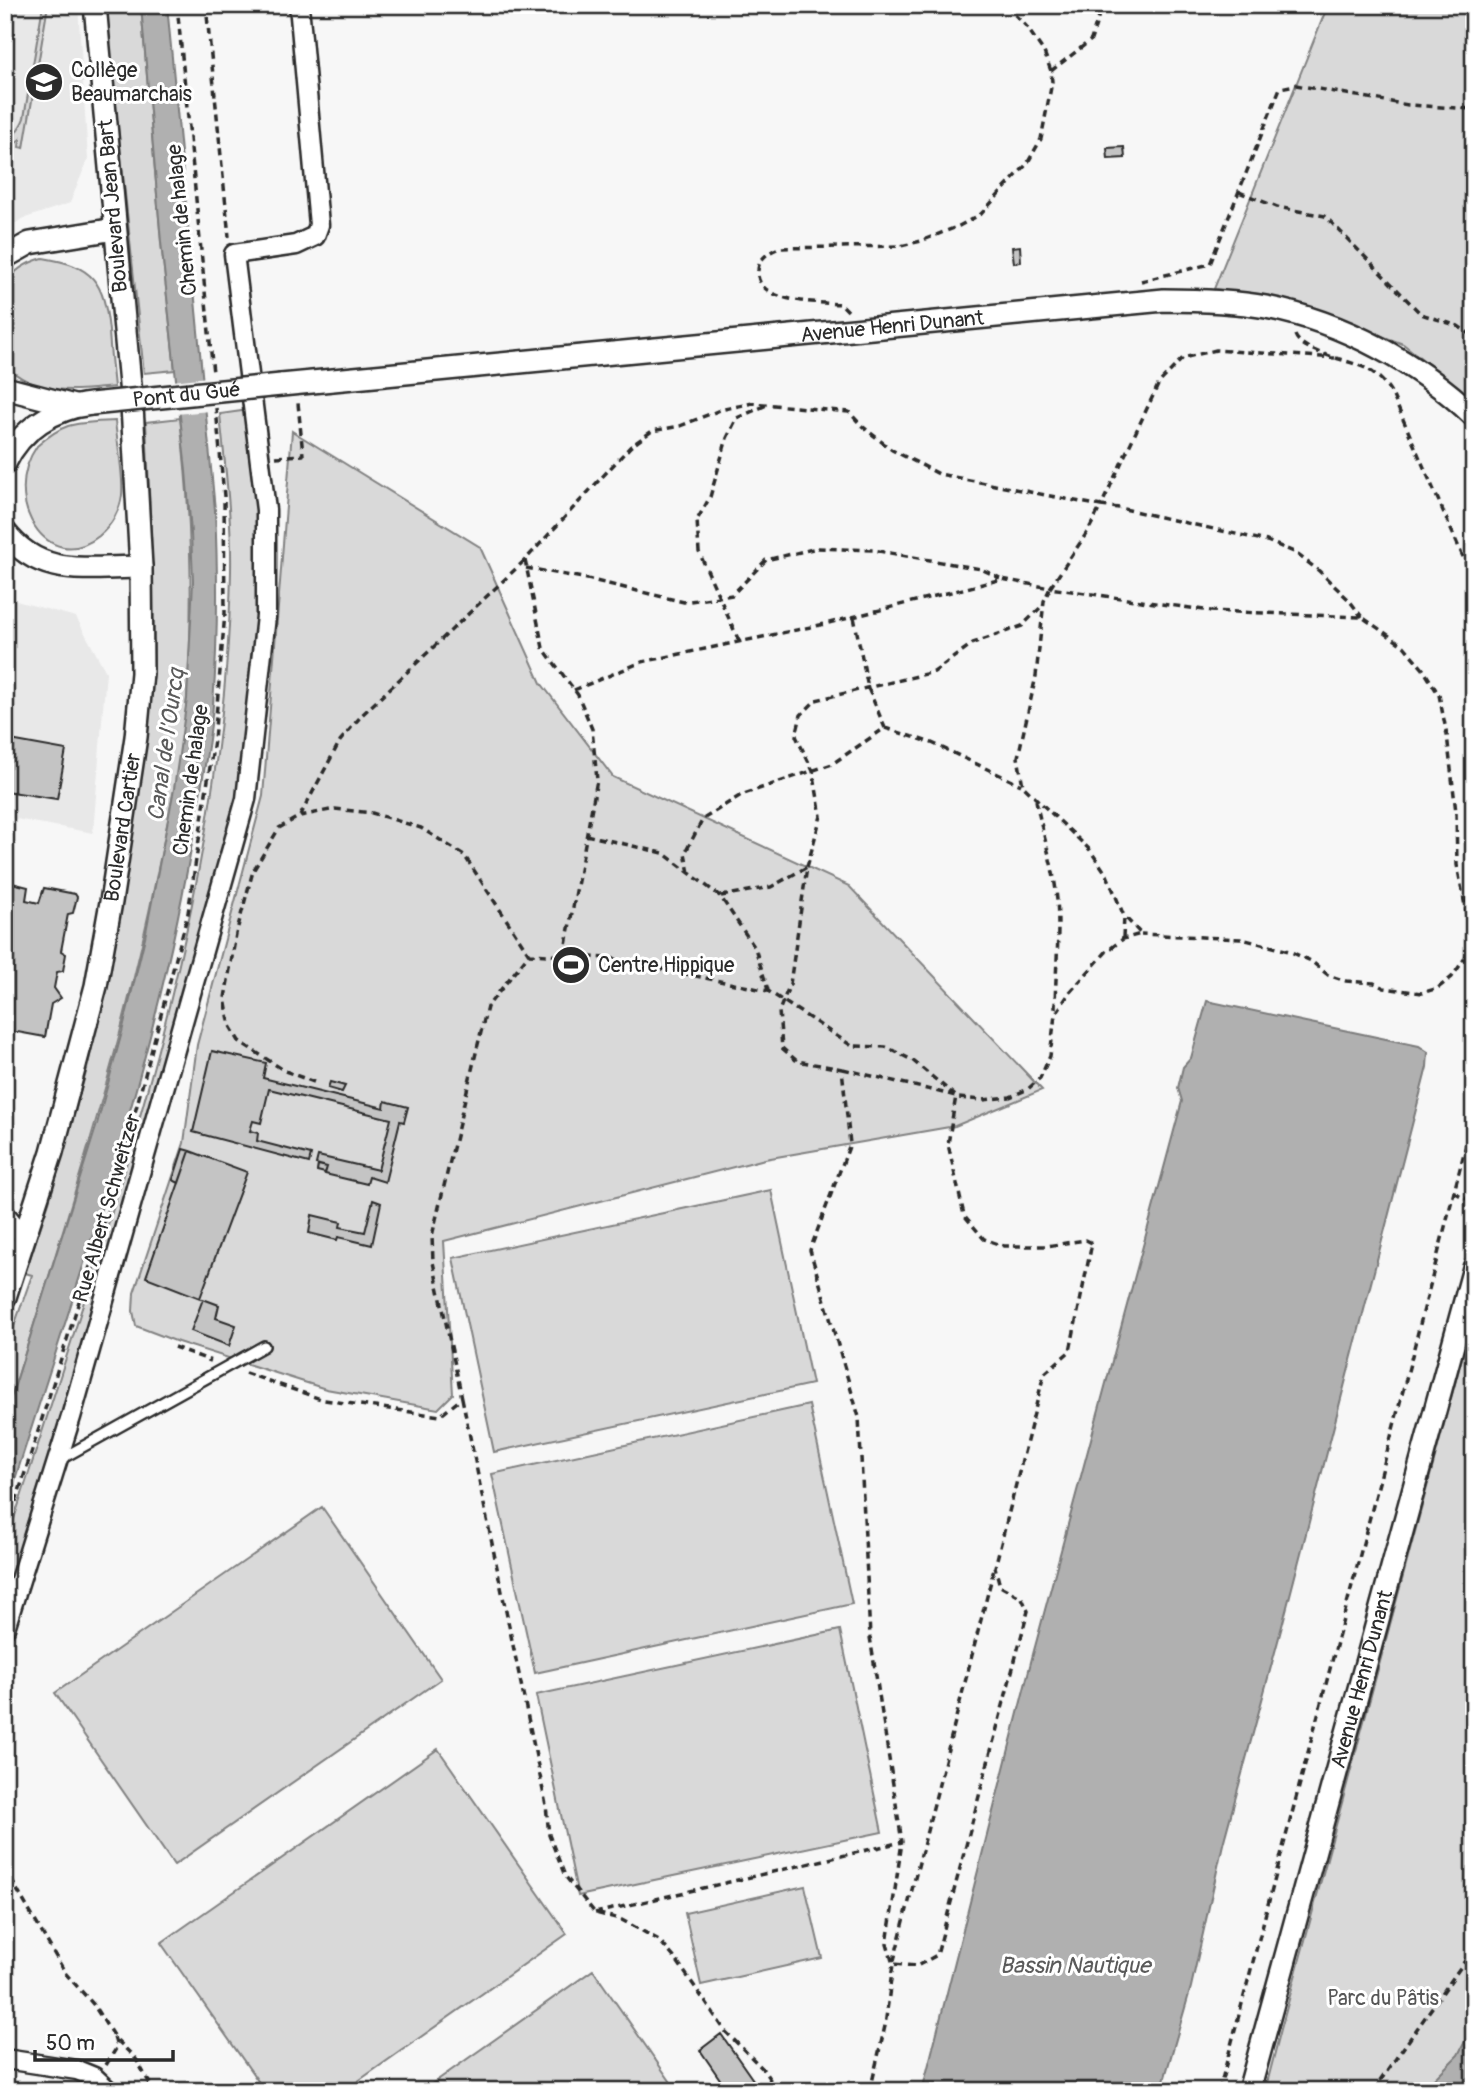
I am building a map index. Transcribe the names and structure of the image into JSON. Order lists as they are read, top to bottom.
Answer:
{
  "streets": {
    "street": [
      "Boulevard Jean Bart",
      "Avenue Henri Dunant",
      "Pont du Gué",
      "Boulevard Cartier",
      "Rue Albert Schweitzer"
    ],
    "path": ["Chemin de halage"]
  },
  "crossings": [
    ["Boulevard Jean Bart", "Boulevard Cartier"],
    ["Avenue Henri Dunant", "Pont du Gué"]
  ],
  "water": ["Canal de l'Ourcq", "Bassin Nautique"],
  "parks": ["Parc du Pâtis"],
  "places": {
    "school or university": ["Collège Beaumarchais"],
    "sports": ["Centre Hippique"]
  },
  "scale_bar": "50 m"
}
